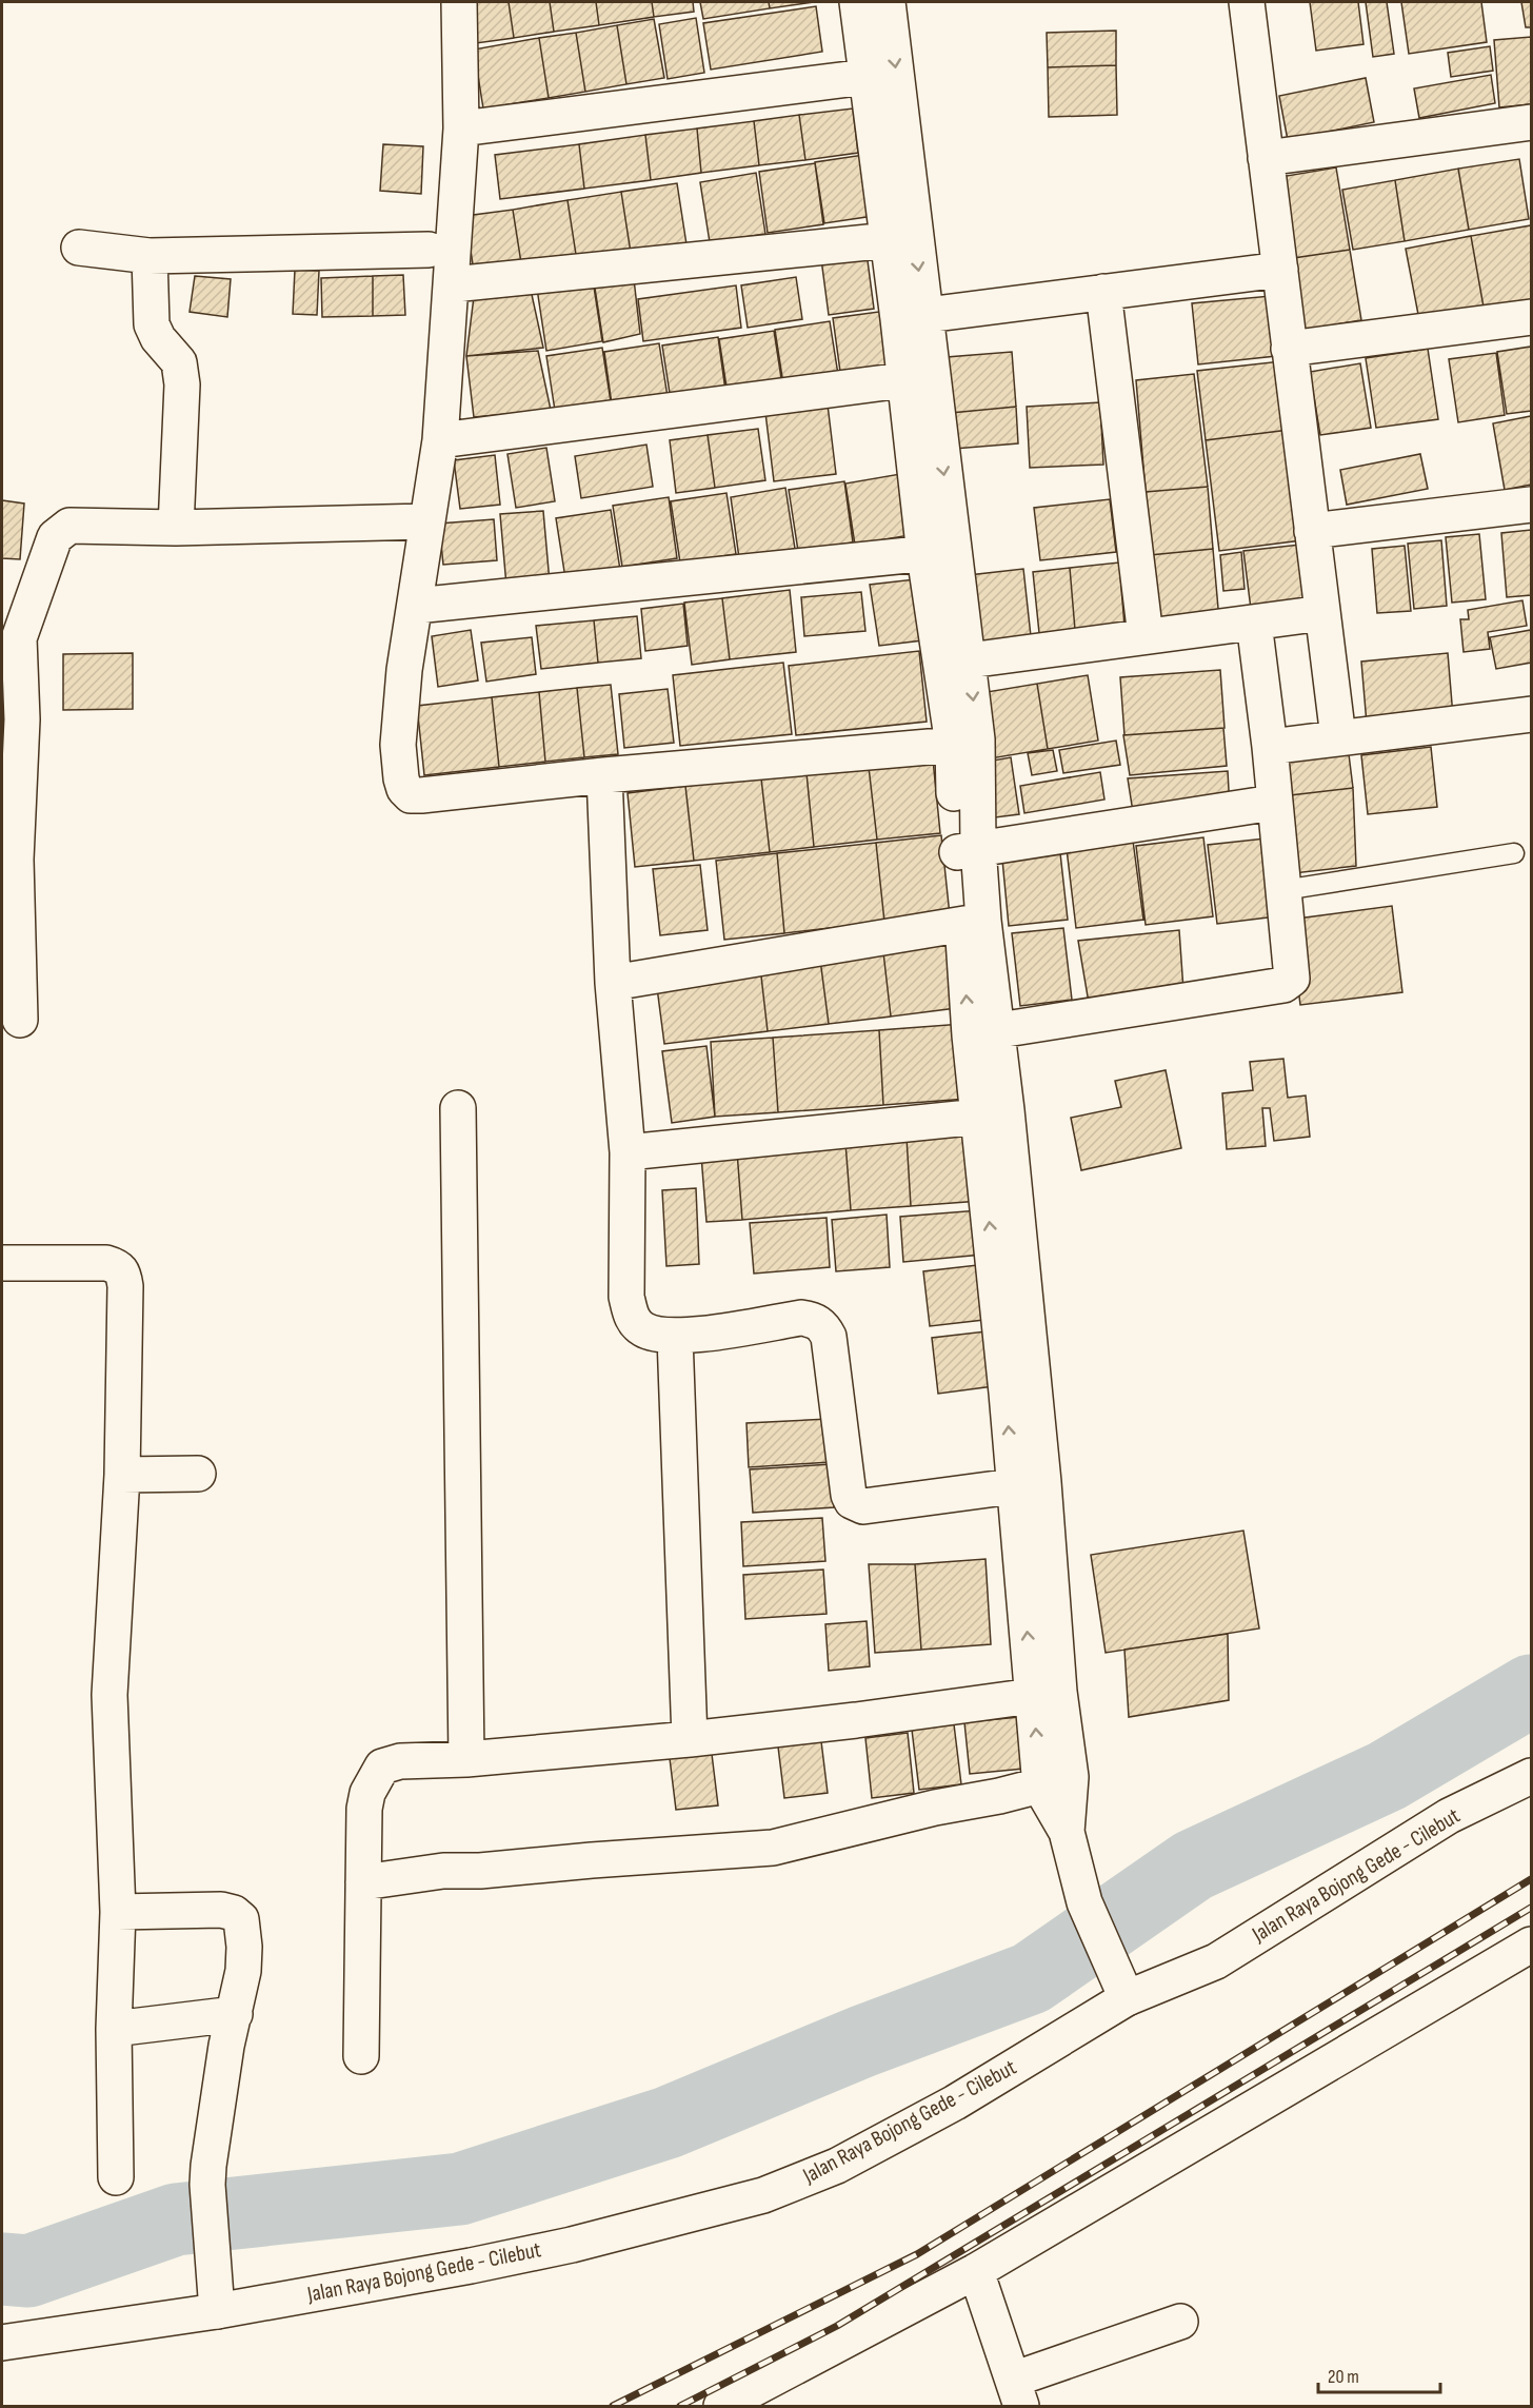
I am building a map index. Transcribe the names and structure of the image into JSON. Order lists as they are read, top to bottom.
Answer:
{
  "streets": {
    "street": ["Jalan Raya Bojong Gede - Cilebut"]
  },
  "scale_bar": "20 m"
}
